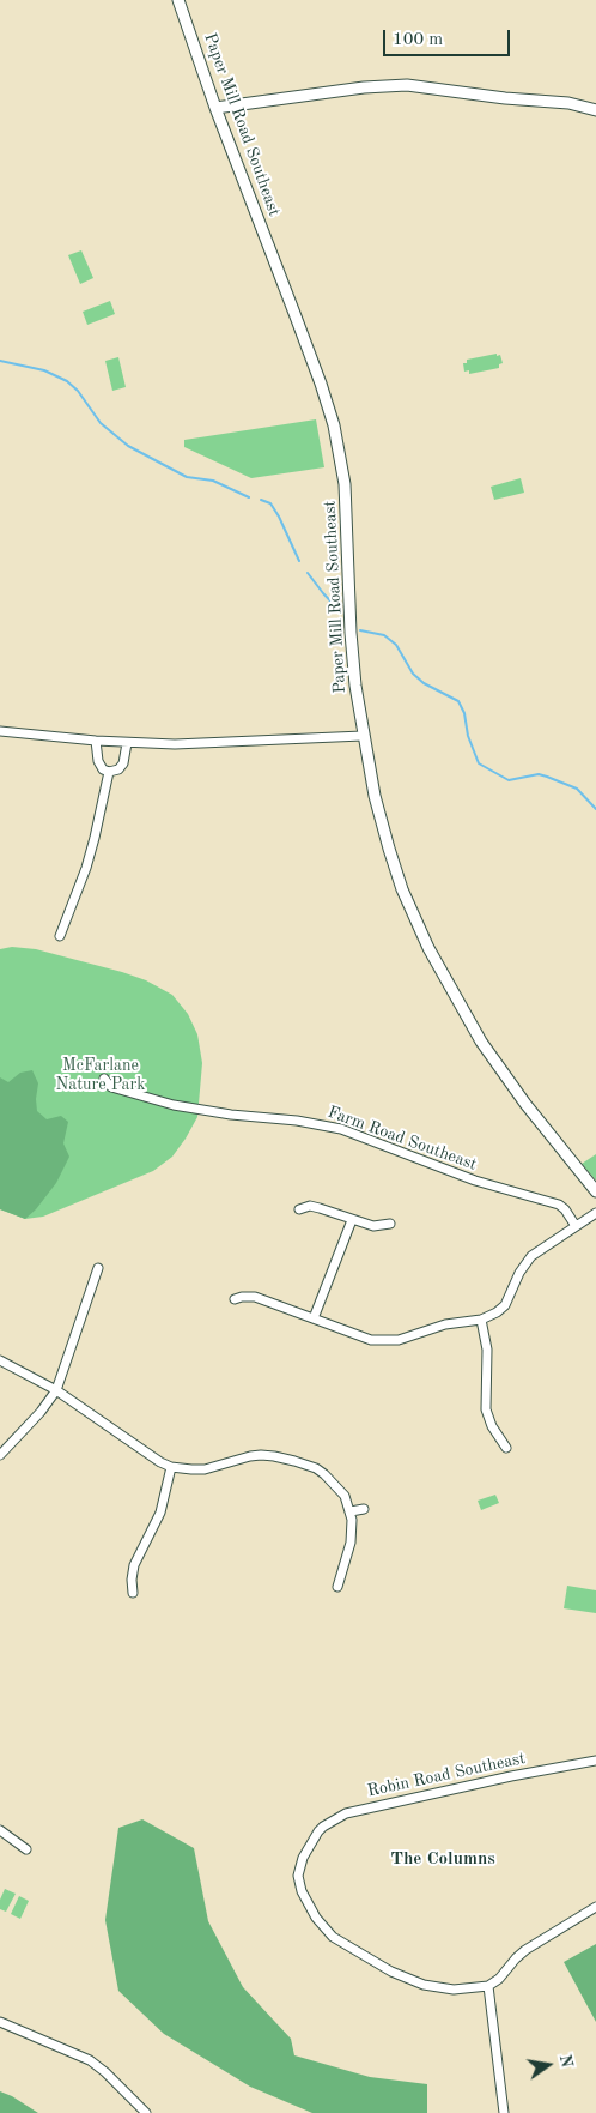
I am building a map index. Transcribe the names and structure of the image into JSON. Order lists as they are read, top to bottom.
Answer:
{
  "streets": {
    "street": ["Paper Mill Road Southeast", "Farm Road Southeast", "Robin Road Southeast"]
  },
  "districts": ["The Columns"],
  "parks": ["McFarlane Nature Park"],
  "scale_bar": "100 m",
  "north": "right"
}
